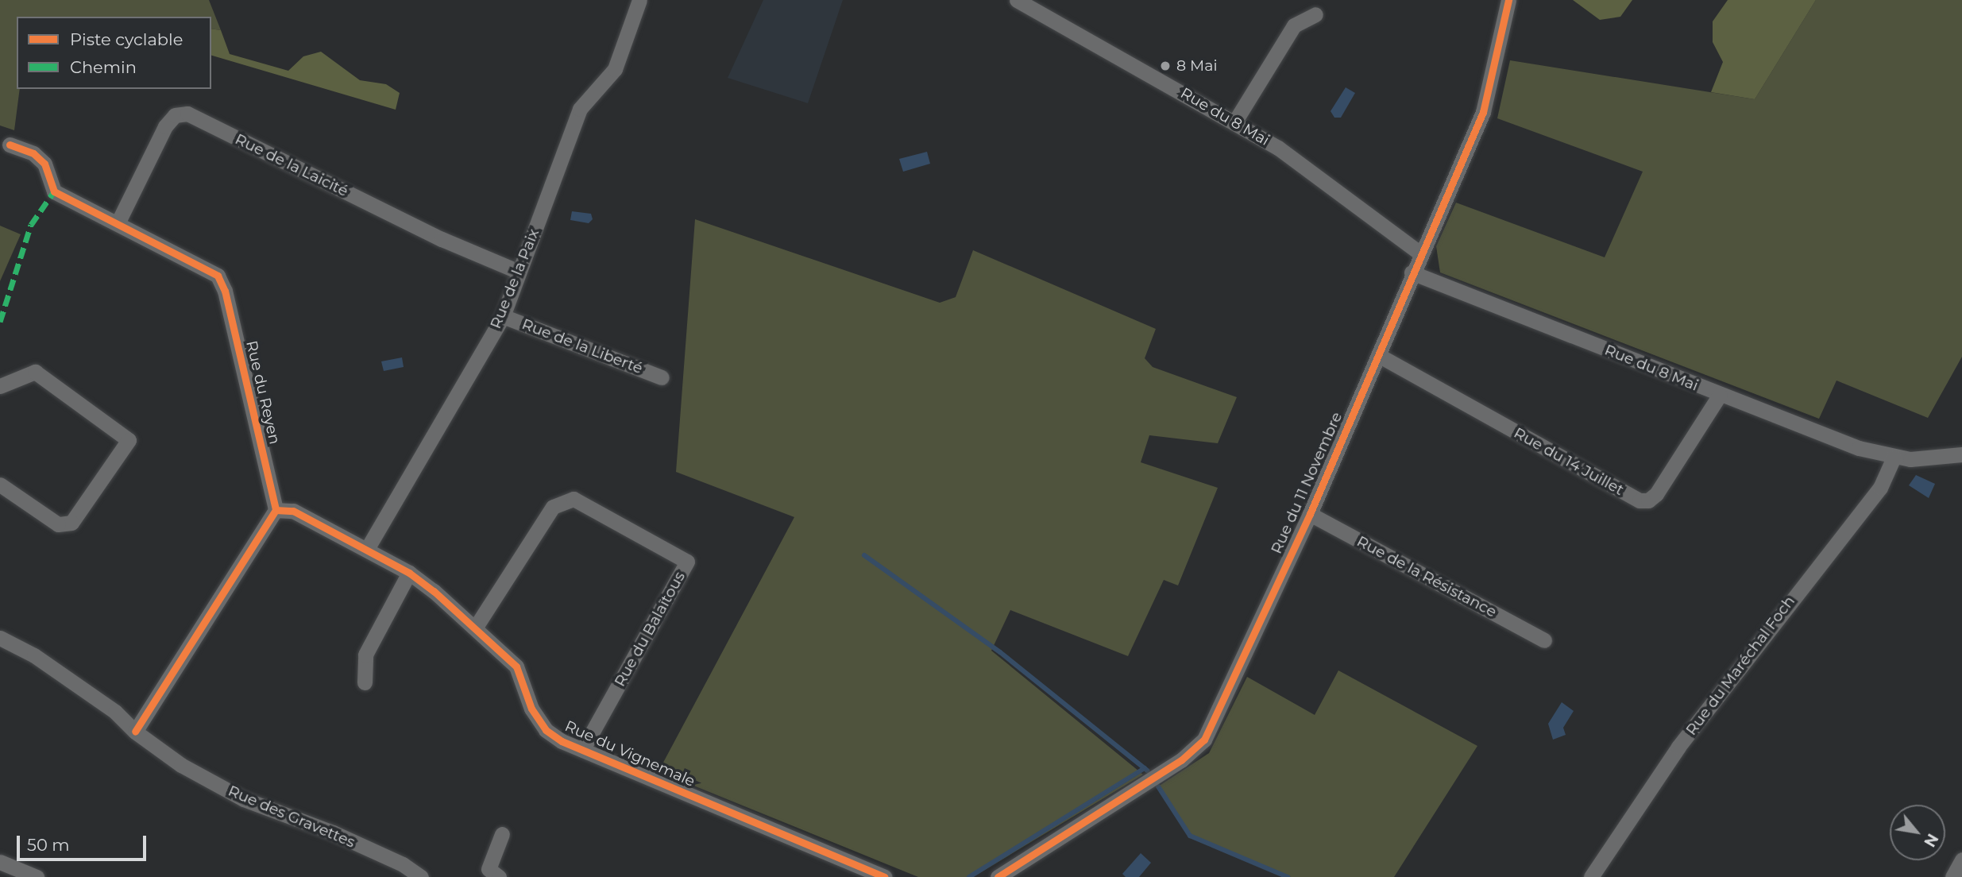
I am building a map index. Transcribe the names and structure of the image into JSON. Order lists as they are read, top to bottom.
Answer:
{
  "streets": {
    "street": [
      "Rue du 8 Mai",
      "Rue de la Laicité",
      "Rue de la Paix",
      "Rue de la Liberté",
      "Rue du Reyen",
      "Rue du 14 Juillet",
      "Rue du 11 Novembre",
      "Rue de la Résistance",
      "Rue du Balaïtous",
      "Rue du Maréchal Foch",
      "Rue du Vignemale",
      "Rue des Gravettes"
    ]
  },
  "crossings": [
    ["Rue du 8 Mai", "Rue du 14 Juillet"],
    ["Rue du 8 Mai", "Rue du 11 Novembre"],
    ["Rue du 8 Mai", "Rue du Maréchal Foch"],
    ["Rue de la Laicité", "Rue de la Paix"],
    ["Rue de la Laicité", "Rue du Reyen"],
    ["Rue de la Paix", "Rue de la Liberté"],
    ["Rue de la Paix", "Rue du Vignemale"],
    ["Rue du Reyen", "Rue du Vignemale"],
    ["Rue du 14 Juillet", "Rue du 11 Novembre"],
    ["Rue du 11 Novembre", "Rue de la Résistance"],
    ["Rue du Balaïtous", "Rue du Vignemale"]
  ],
  "places": ["8 Mai"],
  "legend": ["Piste cyclable", "Chemin"],
  "scale_bar": "50 m",
  "north": "bottom right"
}
